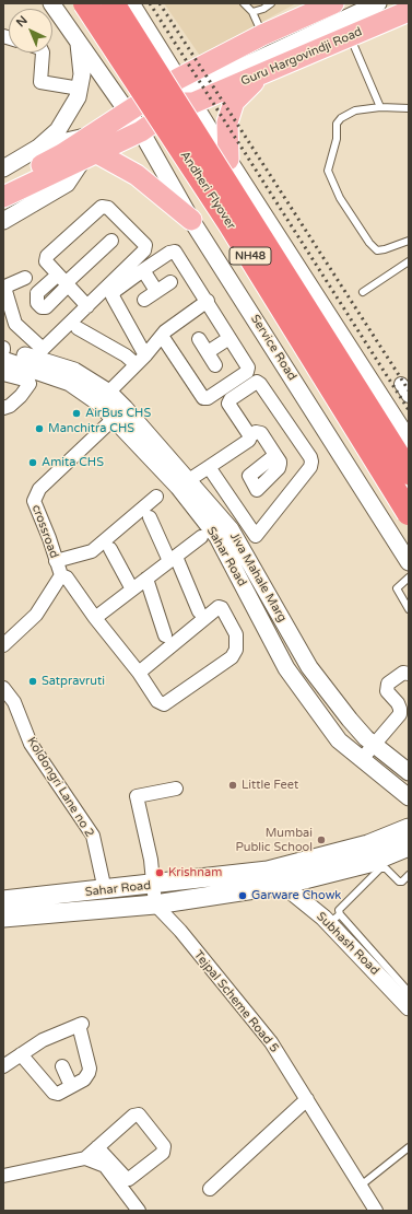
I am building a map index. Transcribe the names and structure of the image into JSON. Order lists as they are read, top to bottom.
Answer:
{
  "streets": {
    "highway": ["Andheri Flyover", "NH48"],
    "main road": ["Guru Hargovindji Road", "Sahar Road"],
    "street": [
      "Service Road",
      "crossroad",
      "Jiva Mahale Marg",
      "Koldongri Lane no 2",
      "Subhash Road",
      "Tejpal Scheme Road 5"
    ]
  },
  "crossings": [
    ["crossroad", "Jiva Mahale Marg"],
    ["Sahar Road", "Jiva Mahale Marg"],
    ["Sahar Road", "Koldongri Lane no 2"],
    ["Sahar Road", "Subhash Road"],
    ["Sahar Road", "Tejpal Scheme Road 5"]
  ],
  "places": [
    "AirBus CHS",
    "Manchitra CHS",
    "Amita CHS",
    "Satpravruti",
    "Little Feet",
    "Mumbai Public School",
    "Krishnam",
    "Garware Chowk"
  ],
  "north": "top left"
}
